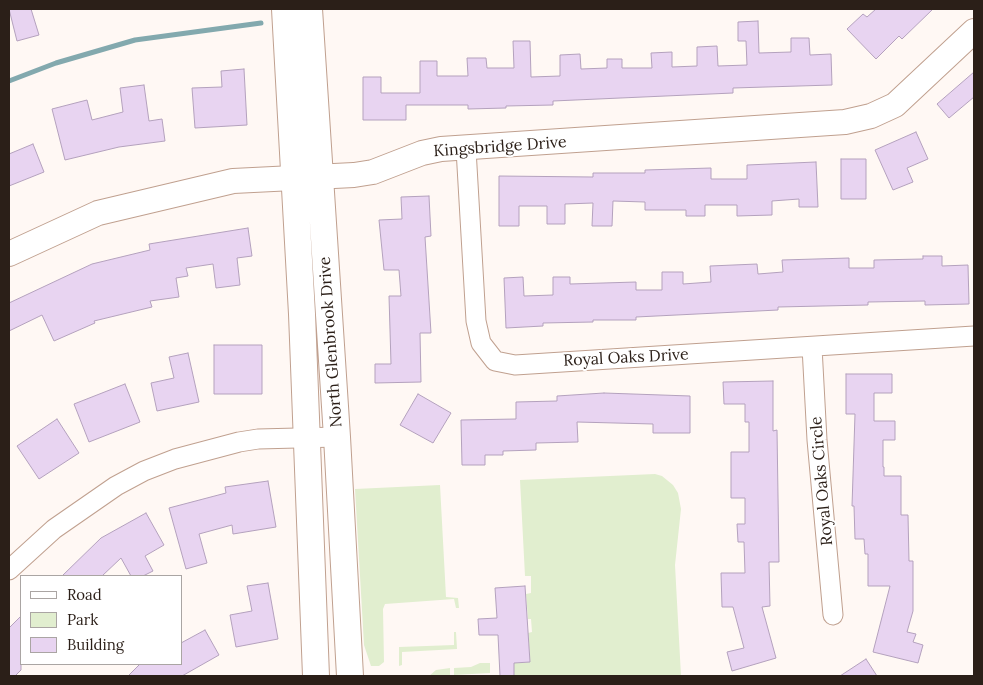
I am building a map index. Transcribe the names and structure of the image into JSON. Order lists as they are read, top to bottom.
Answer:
{
  "streets": {
    "main road": ["North Glenbrook Drive"],
    "street": ["Kingsbridge Drive", "Royal Oaks Drive", "Royal Oaks Circle"]
  },
  "crossings": [
    ["Kingsbridge Drive", "North Glenbrook Drive"],
    ["Kingsbridge Drive", "Royal Oaks Drive"],
    ["Royal Oaks Drive", "Royal Oaks Circle"]
  ],
  "legend": ["Road", "Park", "Building"]
}
